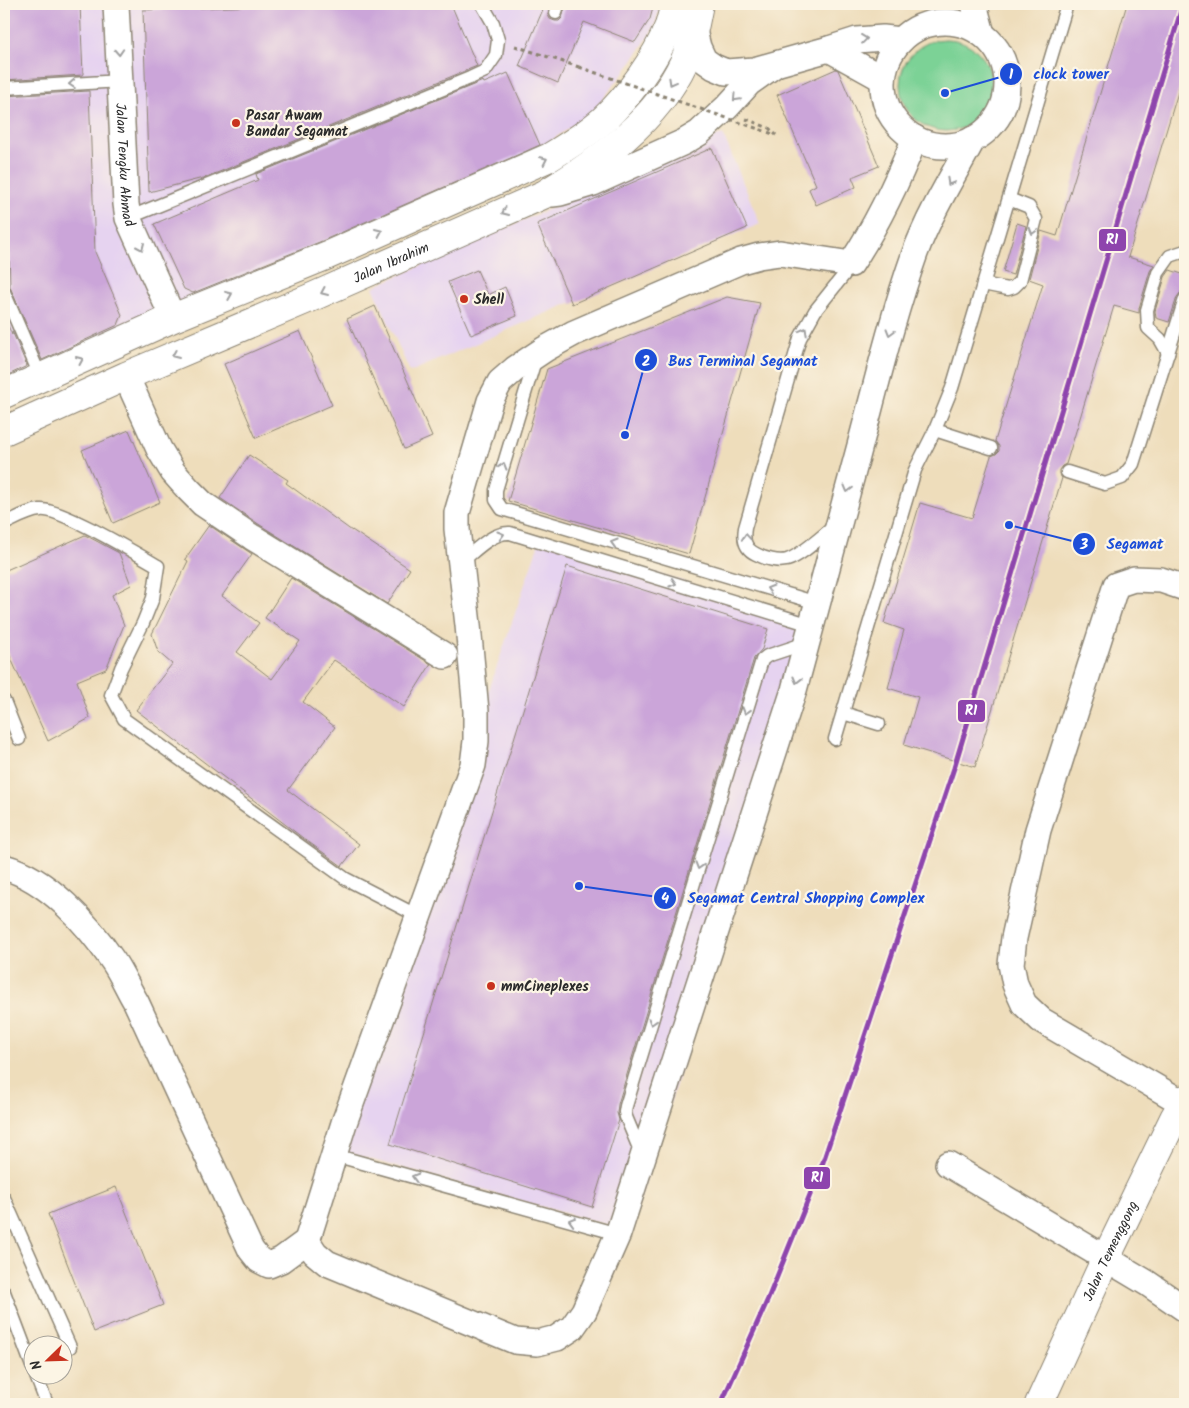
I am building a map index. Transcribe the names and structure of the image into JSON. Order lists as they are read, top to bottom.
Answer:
{
  "streets": {
    "main road": ["Jalan Ibrahim", "Jalan Temenggong"],
    "street": ["Jalan Tengku Ahmad"]
  },
  "one_way": ["Jalan Tengku Ahmad"],
  "places": [
    "clock tower",
    "Pasar Awam Bandar Segamat",
    "Shell",
    "Bus Terminal Segamat",
    "Segamat",
    "Segamat Central Shopping Complex",
    "mmCineplexes"
  ],
  "lines": ["transit line R1"],
  "north": "bottom left"
}
